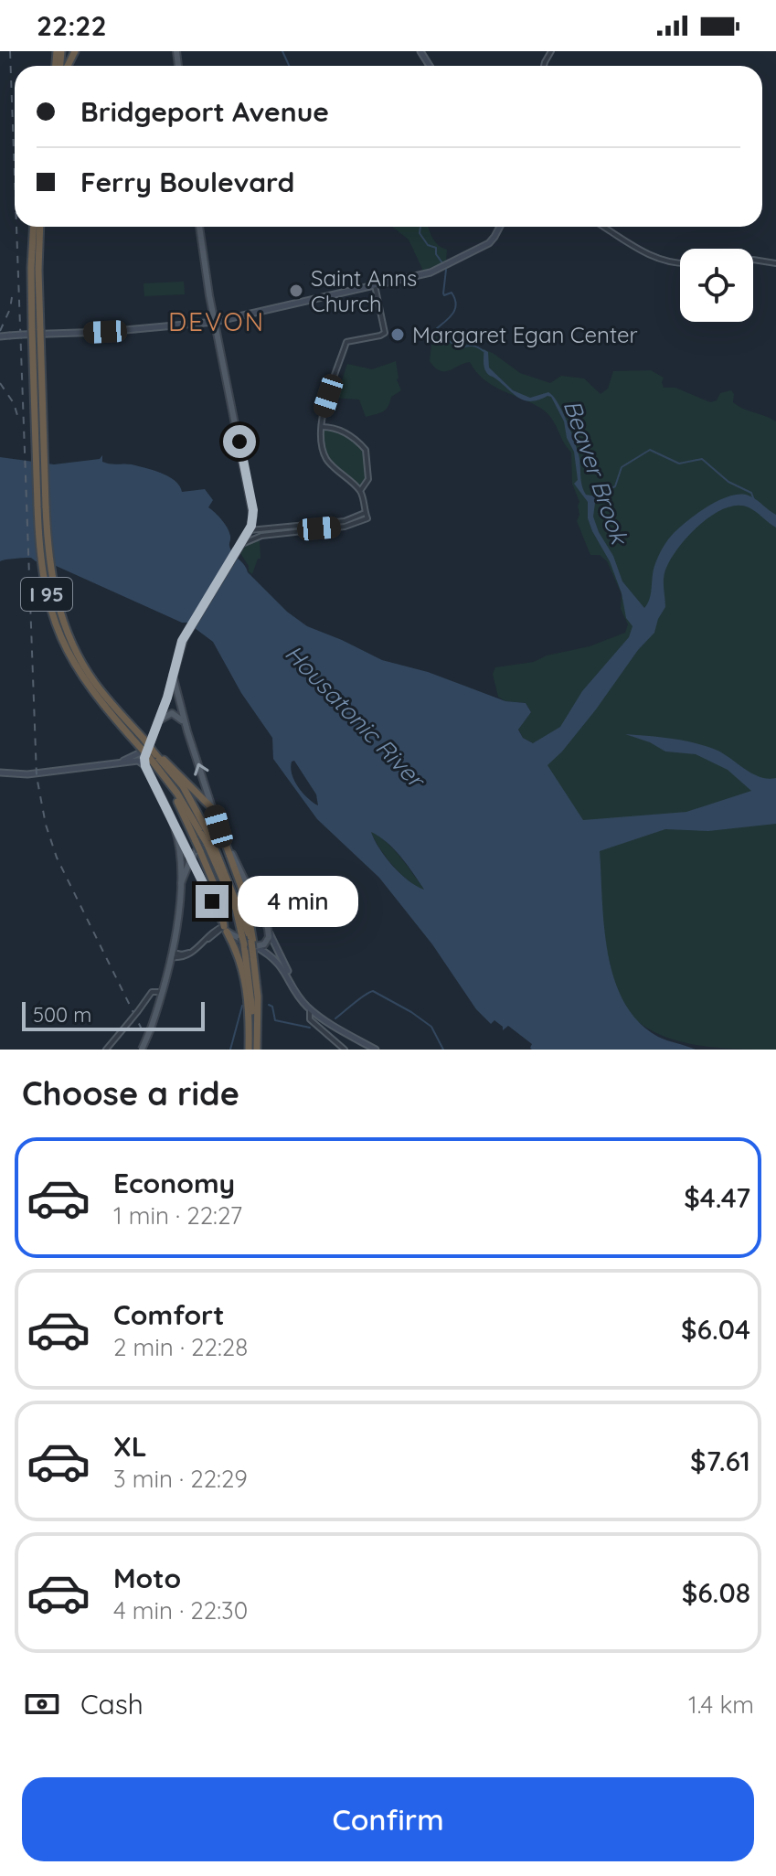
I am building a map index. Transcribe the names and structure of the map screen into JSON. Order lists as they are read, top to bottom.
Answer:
{
  "streets": {
    "highway": ["I 95"]
  },
  "districts": ["DEVON"],
  "water": ["Beaver Brook", "Housatonic River"],
  "places": ["Saint Anns Church", "Margaret Egan Center"],
  "scale_bar": "500 m",
  "page": {
    "status": "22:22",
    "banner": ["Bridgeport Avenue", "Ferry Boulevard"],
    "bubble": "4 min",
    "scale": "500 m",
    "heading": "Choose a ride",
    "list": [
      {
        "name": "Economy",
        "note": "1 min · 22:27",
        "value": "$4.47"
      },
      {
        "name": "Comfort",
        "note": "2 min · 22:28",
        "value": "$6.04"
      },
      {
        "name": "XL",
        "note": "3 min · 22:29",
        "value": "$7.61"
      },
      {
        "name": "Moto",
        "note": "4 min · 22:30",
        "value": "$6.08"
      }
    ],
    "pay": ["Cash", "1.4 km"],
    "buttons": "Confirm"
  }
}
